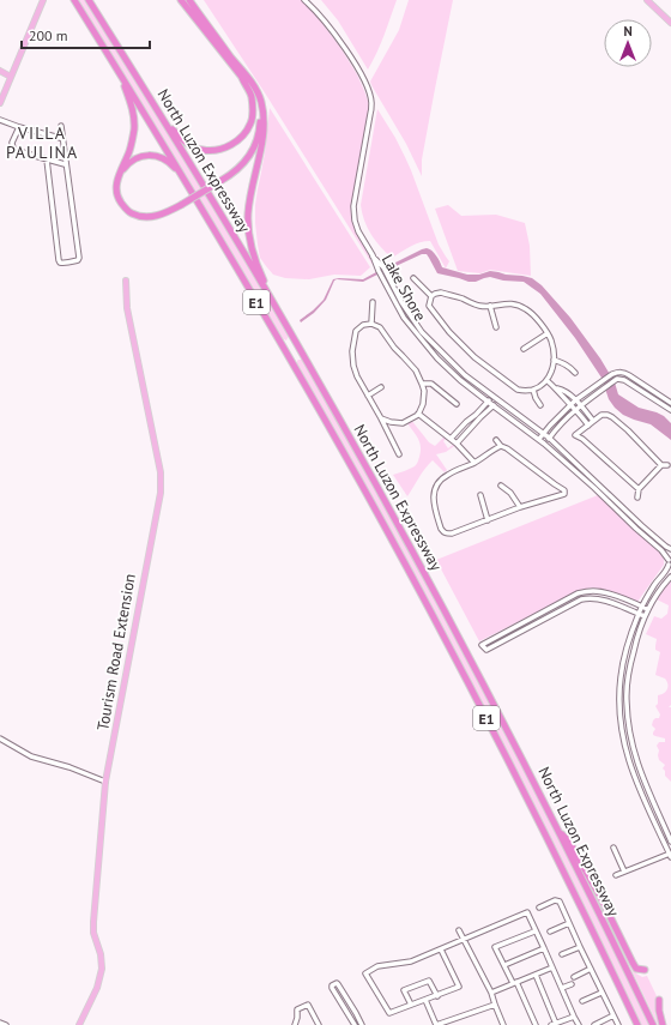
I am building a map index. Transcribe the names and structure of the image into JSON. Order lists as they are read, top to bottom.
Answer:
{
  "streets": {
    "highway": ["North Luzon Expressway", "E1"],
    "main road": ["Tourism Road Extension"],
    "street": ["Lake Shore"]
  },
  "districts": ["VILLA PAULINA"],
  "scale_bar": "200 m",
  "north": "top"
}
